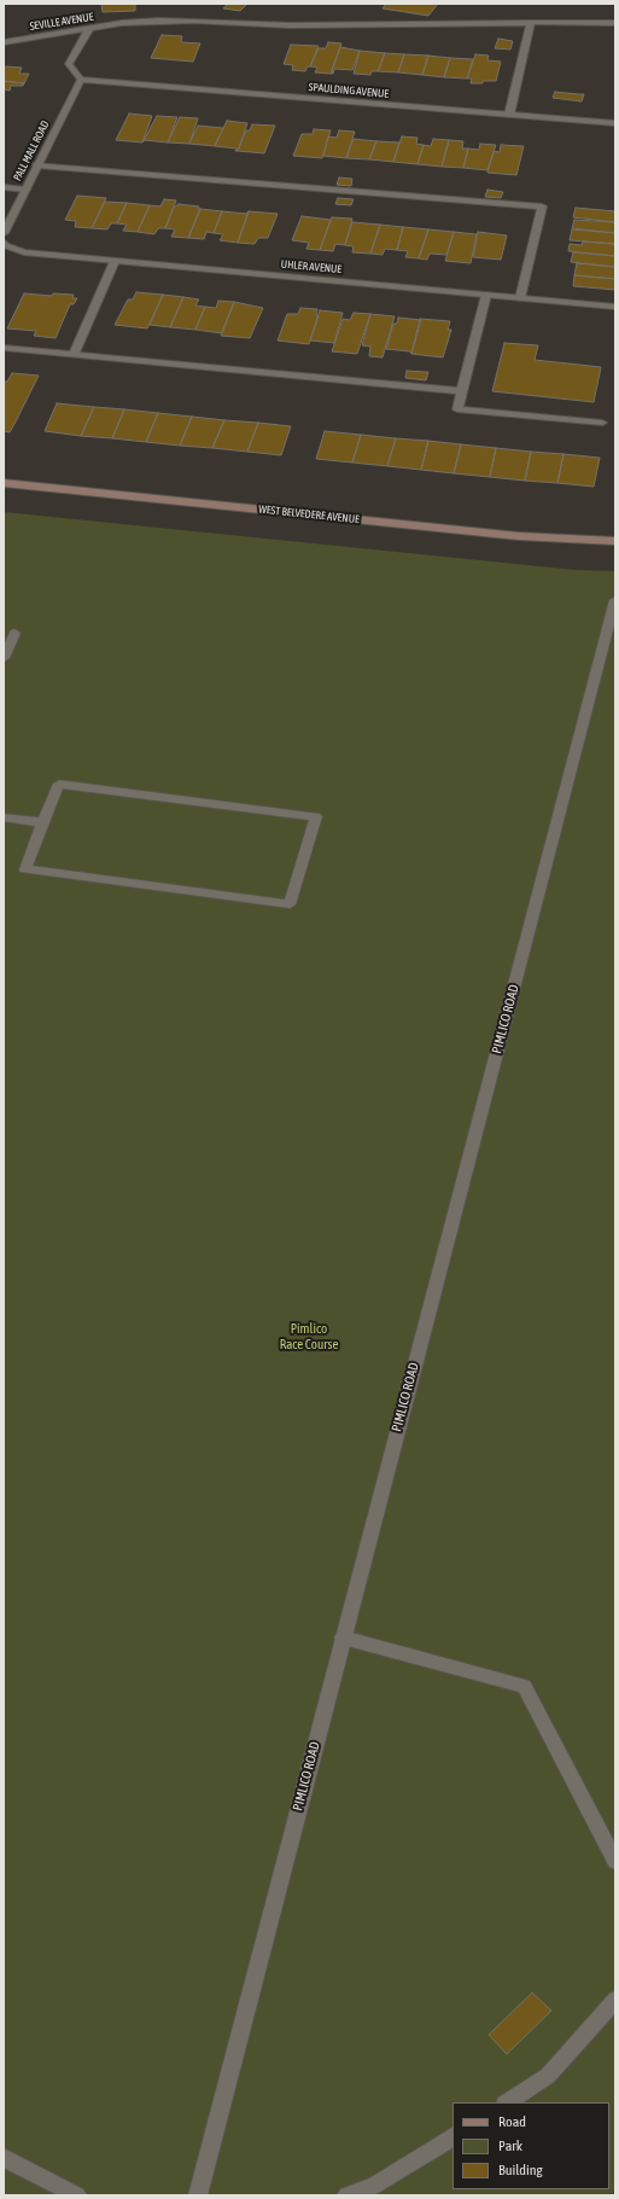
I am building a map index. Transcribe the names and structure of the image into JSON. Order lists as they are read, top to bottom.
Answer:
{
  "streets": {
    "main road": ["WEST BELVEDERE AVENUE"],
    "street": [
      "SEVILLE AVENUE",
      "SPAULDING AVENUE",
      "PALL MALL ROAD",
      "UHLER AVENUE",
      "PIMLICO ROAD"
    ]
  },
  "crossings": [
    ["SPAULDING AVENUE", "PALL MALL ROAD"]
  ],
  "parks": ["Pimlico Race Course"],
  "legend": ["Road", "Park", "Building"]
}
